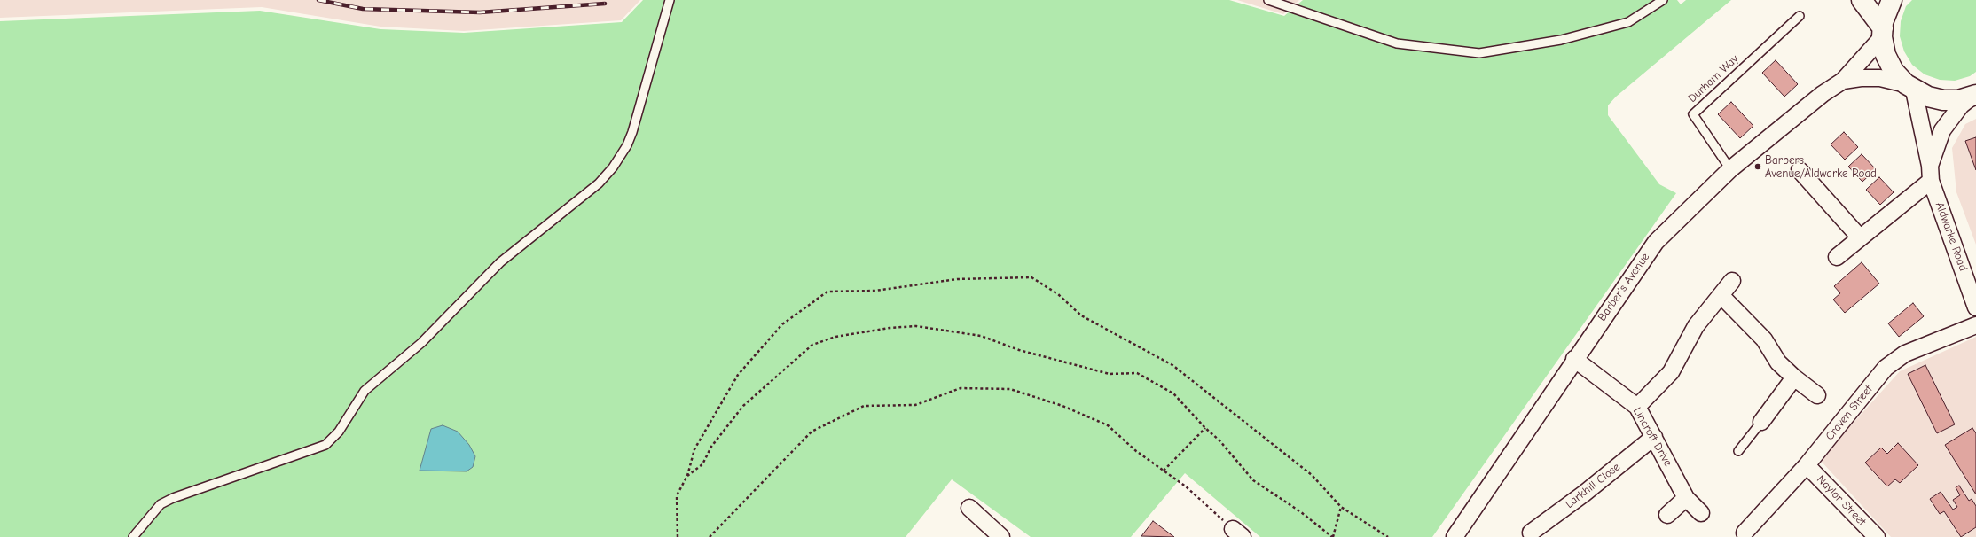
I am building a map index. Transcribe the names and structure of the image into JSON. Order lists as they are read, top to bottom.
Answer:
{
  "streets": {
    "street": [
      "Aldwarke Road",
      "Barber's Avenue",
      "Craven Street",
      "Lincroft Drive",
      "Larkhill Close",
      "Naylor Street"
    ],
    "lane": ["Durham Way"]
  },
  "crossings": [
    ["Durham Way", "Barber's Avenue"],
    ["Aldwarke Road", "Barber's Avenue"],
    ["Barber's Avenue", "Lincroft Drive"],
    ["Craven Street", "Naylor Street"],
    ["Lincroft Drive", "Larkhill Close"]
  ],
  "places": ["Barbers Avenue/Aldwarke Road"]
}
